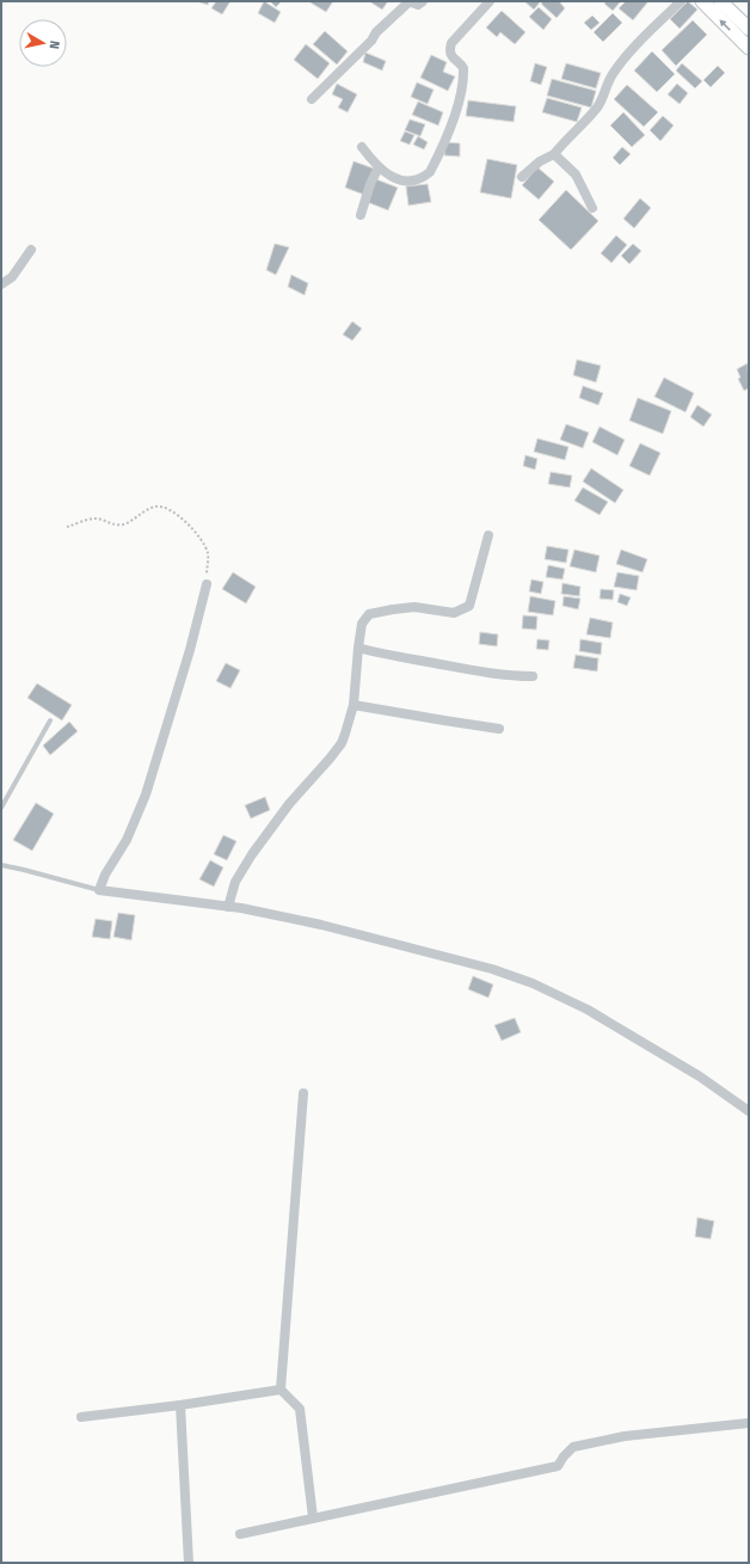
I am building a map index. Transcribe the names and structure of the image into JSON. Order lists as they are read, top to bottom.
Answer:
{
  "north": "right"
}
